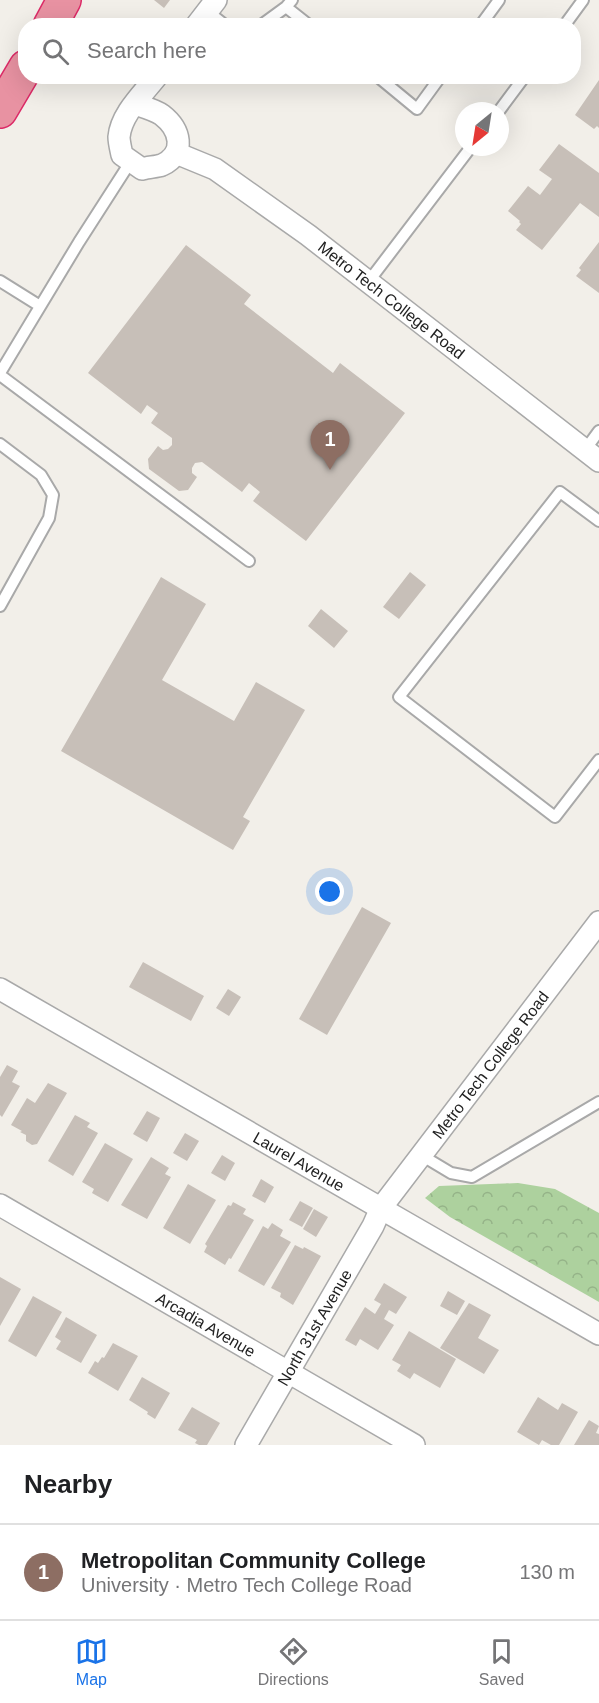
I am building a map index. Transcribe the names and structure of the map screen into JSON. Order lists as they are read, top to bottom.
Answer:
{
  "streets": {
    "street": [
      "Metro Tech College Road",
      "Laurel Avenue",
      "Arcadia Avenue",
      "North 31st Avenue"
    ]
  },
  "crossings": [
    ["Metro Tech College Road", "Laurel Avenue"],
    ["Metro Tech College Road", "North 31st Avenue"],
    ["Laurel Avenue", "North 31st Avenue"],
    ["Arcadia Avenue", "North 31st Avenue"]
  ],
  "north": "bottom left",
  "page": {
    "search": "Search here",
    "pins": "1",
    "heading": "Nearby",
    "list": [
      {
        "mark": "1",
        "name": "Metropolitan Community College",
        "note": "University · Metro Tech College Road",
        "value": "130 m"
      }
    ],
    "nav": ["Map", "Directions", "Saved"]
  }
}
